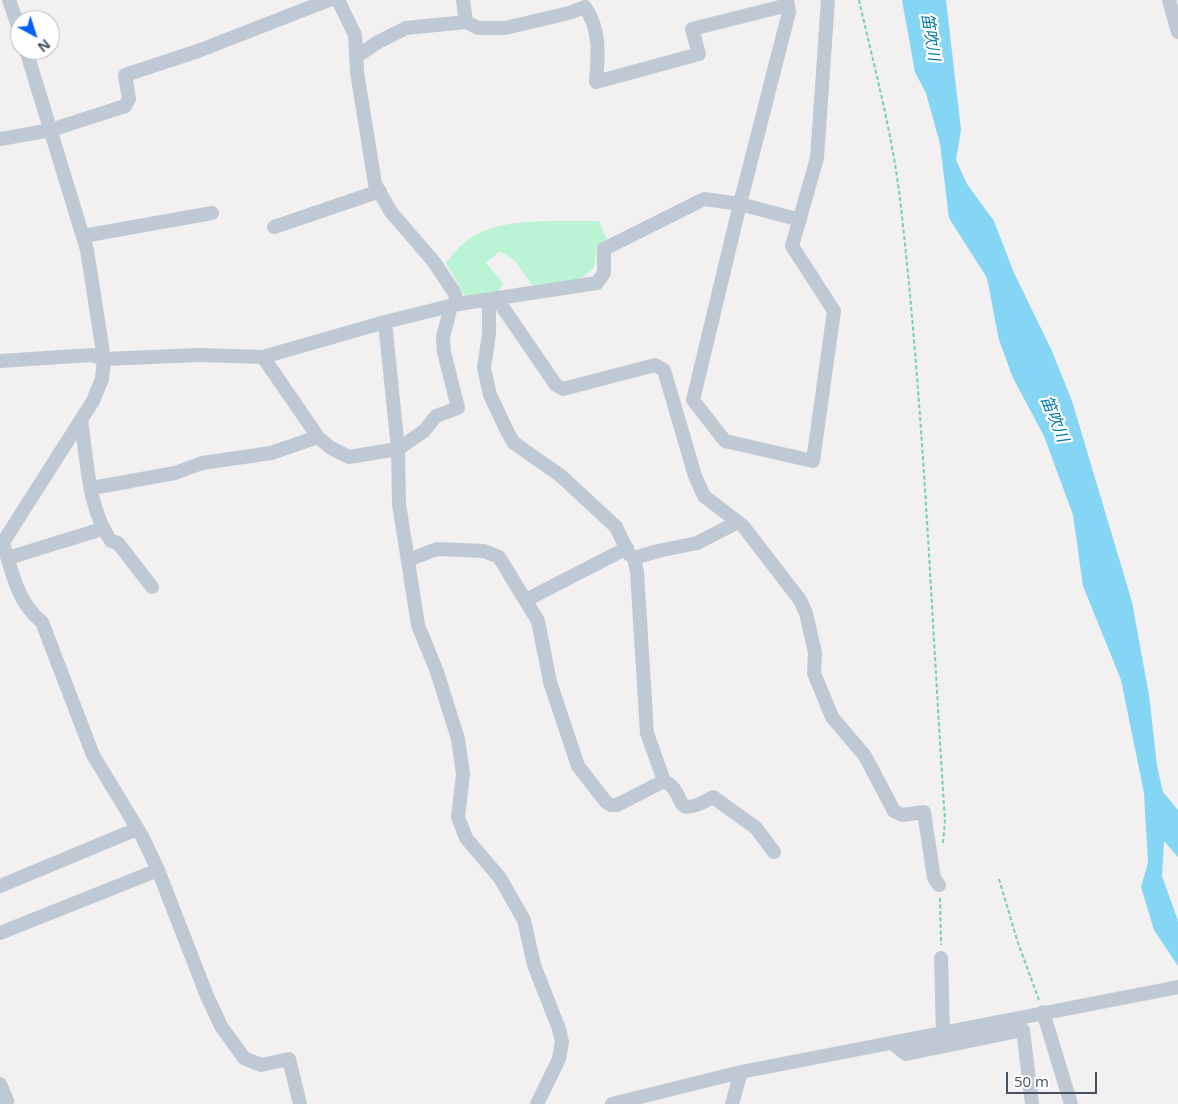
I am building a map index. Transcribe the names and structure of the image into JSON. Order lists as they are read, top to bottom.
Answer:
{
  "water": ["笛吹川"],
  "scale_bar": "50 m",
  "north": "bottom right"
}
